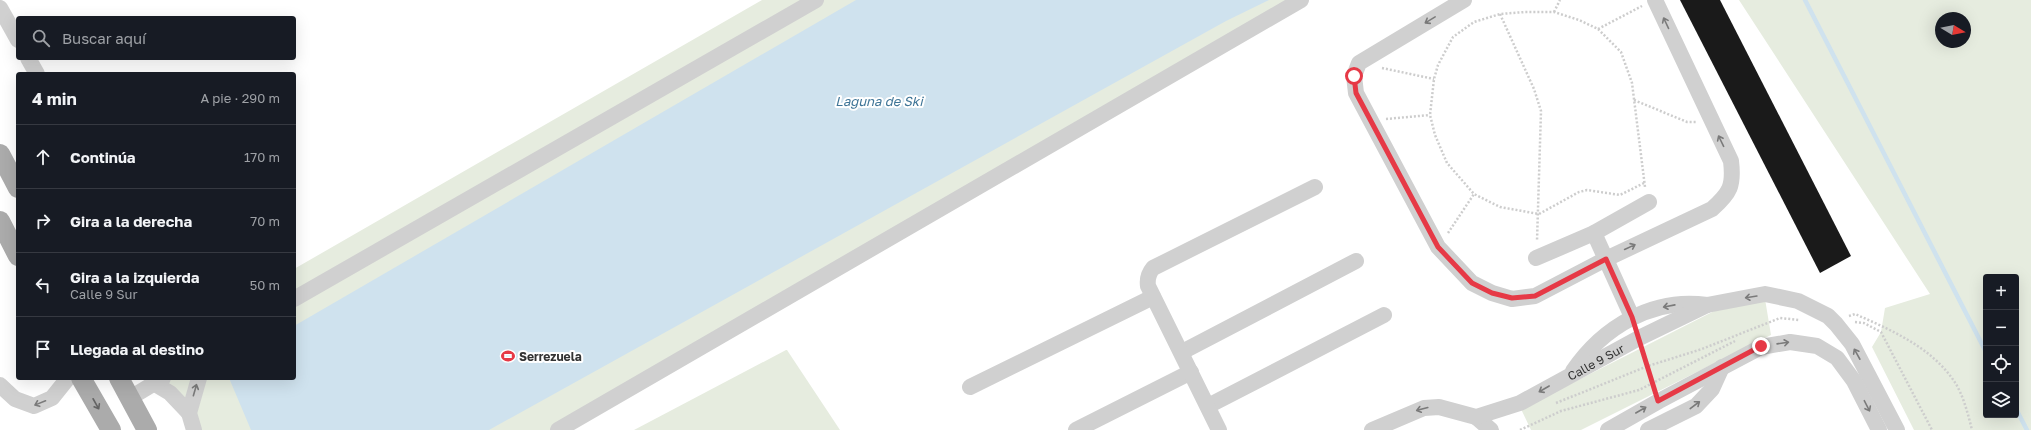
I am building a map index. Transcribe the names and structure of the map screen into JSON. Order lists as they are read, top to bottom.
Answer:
{
  "streets": {
    "street": ["Calle 9 Sur"]
  },
  "one_way": ["Calle 9 Sur"],
  "water": ["Laguna de Ski"],
  "places": {
    "sports": ["Serrezuela"]
  },
  "north": "right",
  "page": {
    "search": "Buscar aquí",
    "heading": ["4 min", "A pie · 290 m"],
    "list": [
      ["Continúa", "170 m"],
      ["Gira a la derecha", "70 m"],
      ["Gira a la izquierda", "Calle 9 Sur", "50 m"],
      "Llegada al destino"
    ],
    "map_buttons": ["+", "−"]
  }
}
